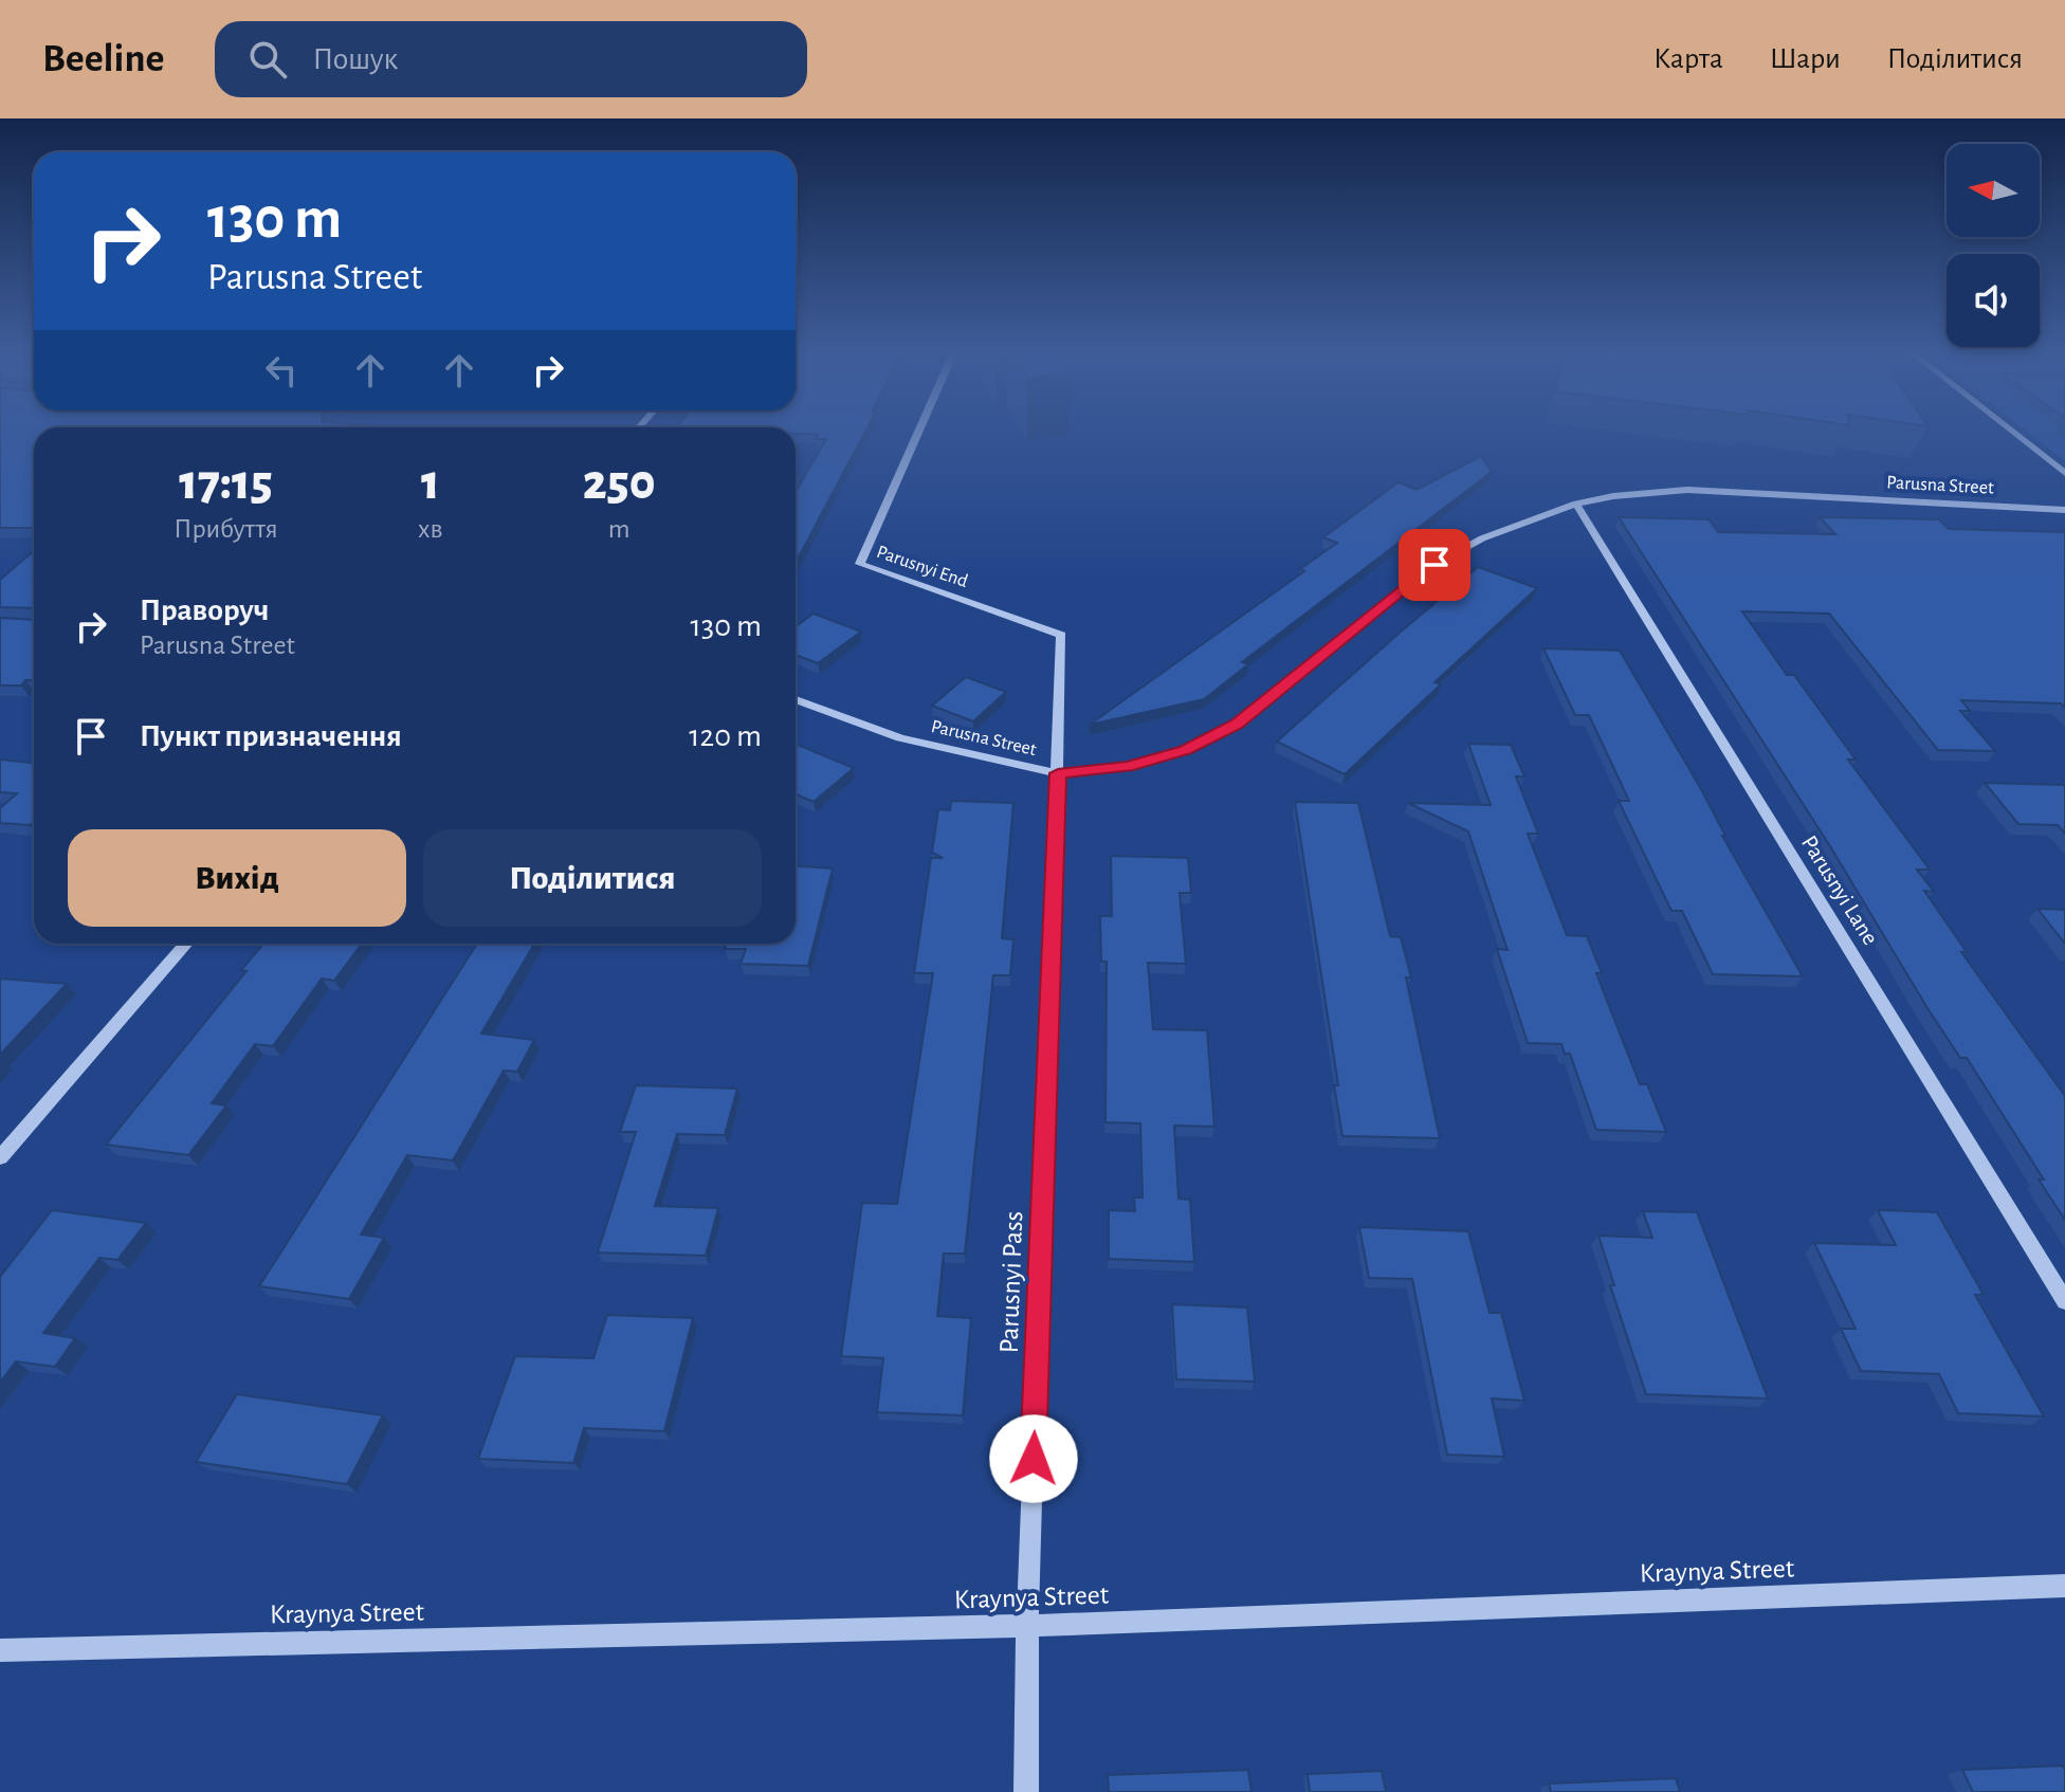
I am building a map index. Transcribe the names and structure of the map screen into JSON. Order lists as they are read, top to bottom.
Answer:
{
  "streets": {
    "street": [
      "Parusna Street",
      "Parusnyi End",
      "Parusnyi Lane",
      "Parusnyi Pass",
      "Kraynya Street"
    ]
  },
  "crossings": [
    ["Parusna Street", "Parusnyi End"],
    ["Parusna Street", "Parusnyi Lane"],
    ["Parusna Street", "Parusnyi Pass"],
    ["Parusnyi End", "Parusnyi Pass"],
    ["Parusnyi Pass", "Kraynya Street"]
  ],
  "north": "left",
  "page": {
    "header": "Beeline",
    "search": "Пошук",
    "nav": ["Карта", "Шари", "Поділитися"],
    "turn": ["130 m", "Parusna Street"],
    "eta": [
      "17:15",
      "Прибуття",
      "1",
      "хв",
      "250",
      "m"
    ],
    "list": [
      {
        "name": "Праворуч",
        "note": "Parusna Street",
        "value": "130 m"
      },
      {
        "name": "Пункт призначення",
        "value": "120 m"
      }
    ],
    "buttons": ["Вихід", "Поділитися"]
  }
}
